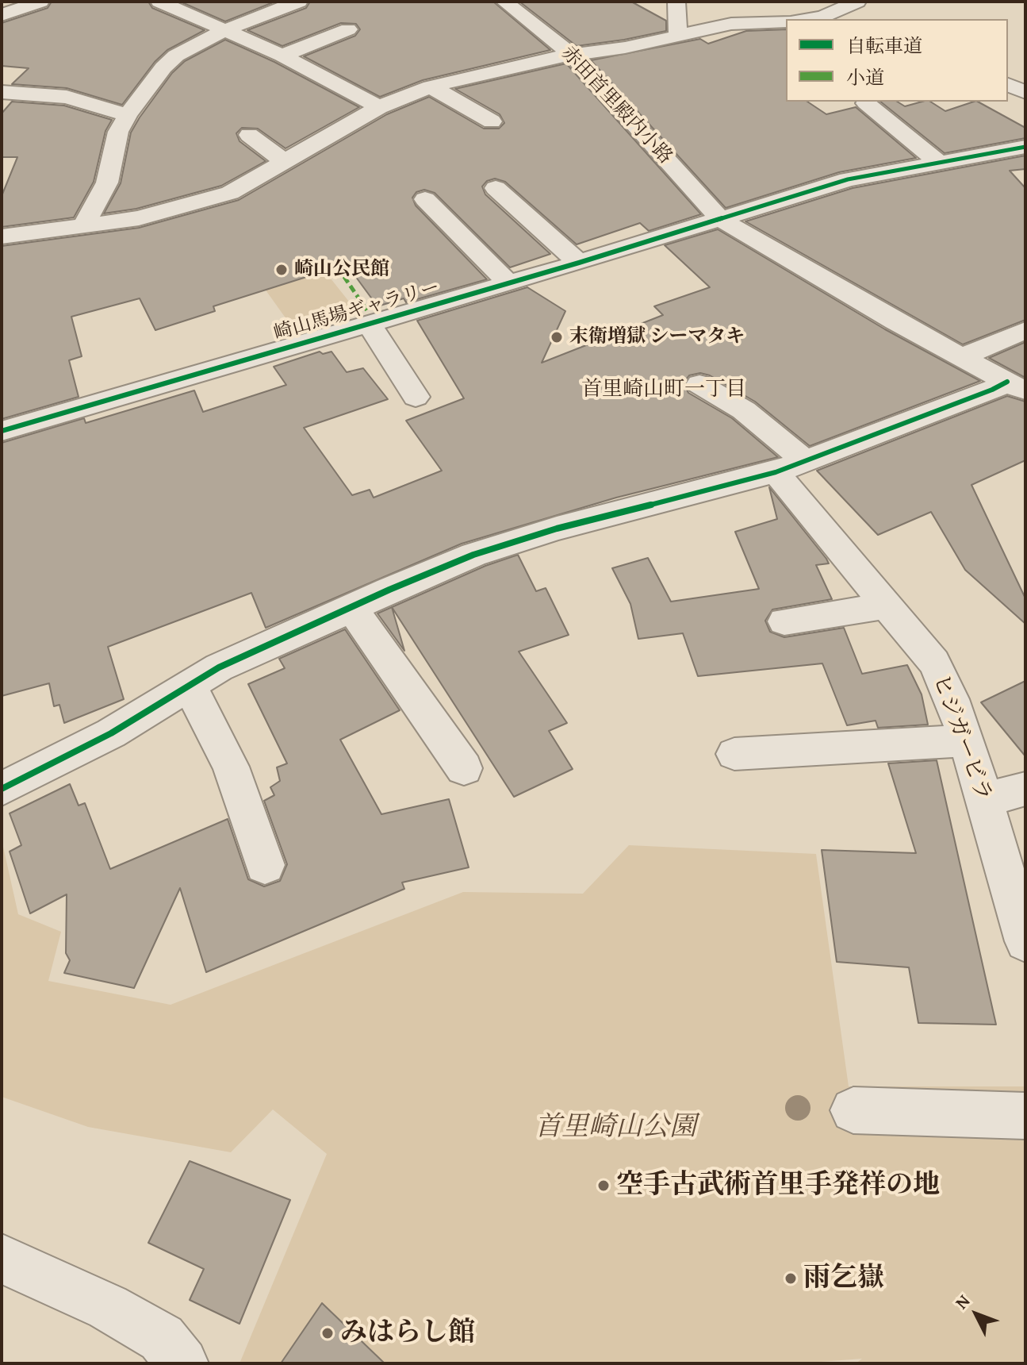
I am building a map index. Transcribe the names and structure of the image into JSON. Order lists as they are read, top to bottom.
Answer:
{
  "streets": {
    "street": ["赤田首里殿内小路", "崎山馬場ギャラリー", "ヒジガービラ"]
  },
  "crossings": [
    ["赤田首里殿内小路", "崎山馬場ギャラリー"]
  ],
  "districts": ["首里崎山町一丁目"],
  "parks": ["首里崎山公園"],
  "places": [
    "崎山公民館",
    "末衛増獄 シーマタキ",
    "空手古武術首里手発祥の地",
    "雨乞嶽",
    "みはらし館"
  ],
  "legend": ["自転車道", "小道"],
  "north": "top left"
}
